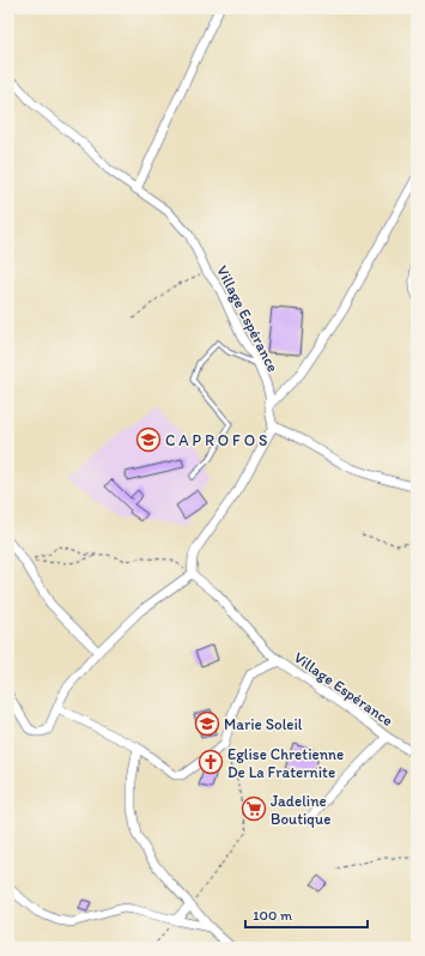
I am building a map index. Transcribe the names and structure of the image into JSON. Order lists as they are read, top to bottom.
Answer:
{
  "streets": {
    "street": ["Village Espérance"]
  },
  "places": {
    "school or university": ["C A P R O F O S", "Marie Soleil"],
    "church": ["Eglise Chretienne De La Fraternite"],
    "supermarket": ["Jadeline Boutique"]
  },
  "scale_bar": "100 m"
}
